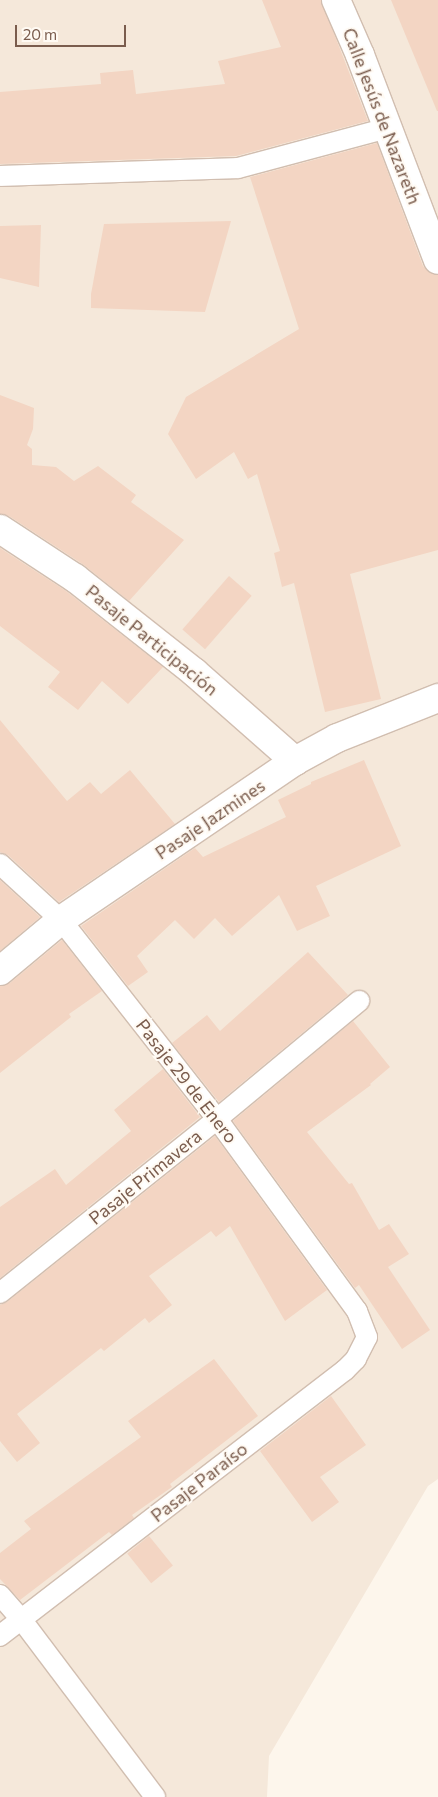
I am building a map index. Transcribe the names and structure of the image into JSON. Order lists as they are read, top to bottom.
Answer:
{
  "streets": {
    "street": ["Calle Jesús de Nazareth", "Pasaje Participación", "Pasaje Jazmines"],
    "lane": ["Pasaje 29 de Enero", "Pasaje Primavera", "Pasaje Paraíso"]
  },
  "crossings": [
    ["Pasaje Participación", "Pasaje Jazmines"],
    ["Pasaje Jazmines", "Pasaje 29 de Enero"],
    ["Pasaje 29 de Enero", "Pasaje Primavera"],
    ["Pasaje 29 de Enero", "Pasaje Paraíso"]
  ],
  "scale_bar": "20 m"
}
